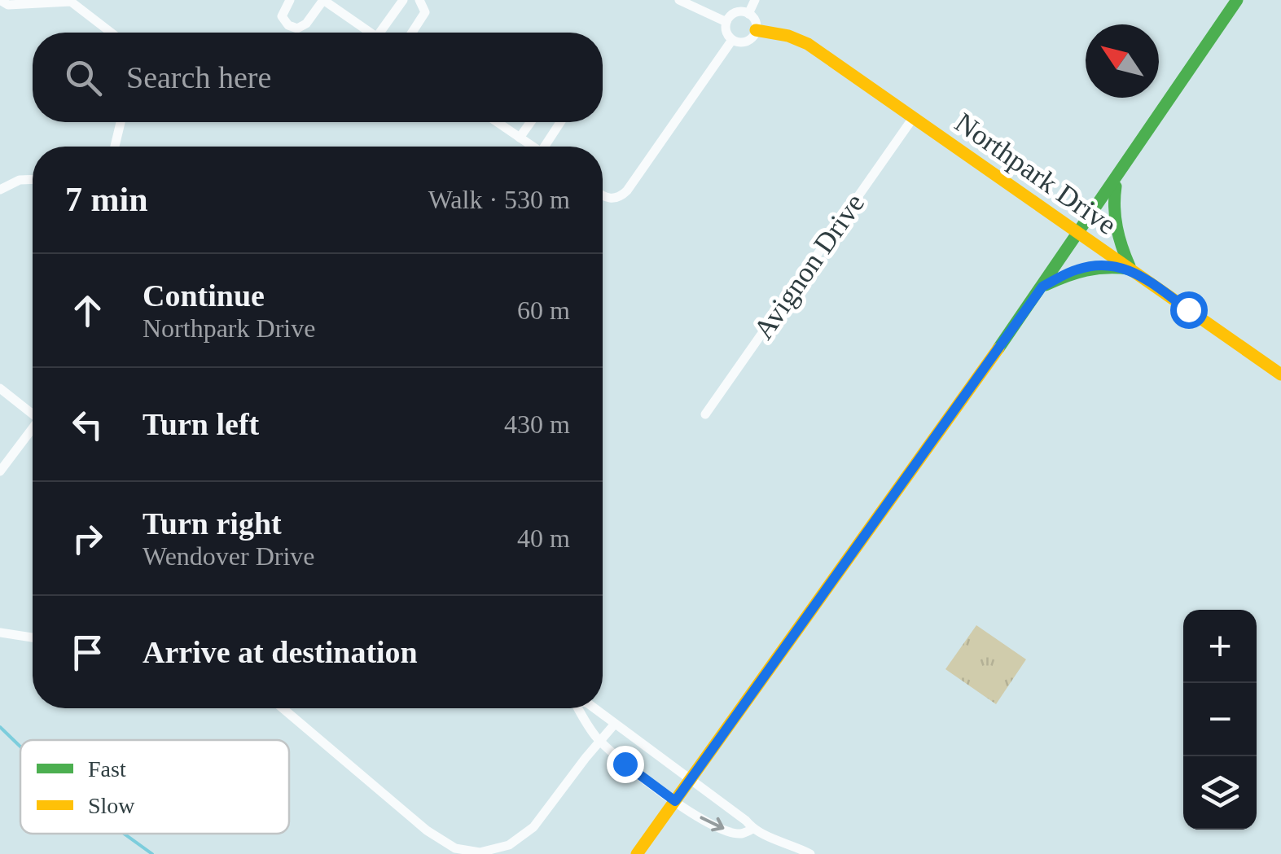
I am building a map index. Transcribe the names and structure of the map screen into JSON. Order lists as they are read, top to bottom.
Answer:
{
  "streets": {
    "main road": ["Northpark Drive"],
    "street": ["Avignon Drive"]
  },
  "crossings": [
    ["Northpark Drive", "Avignon Drive"]
  ],
  "legend": ["Fast", "Slow"],
  "north": "top left",
  "page": {
    "search": "Search here",
    "heading": ["7 min", "Walk · 530 m"],
    "list": [
      ["Continue", "Northpark Drive", "60 m"],
      ["Turn left", "430 m"],
      ["Turn right", "Wendover Drive", "40 m"],
      "Arrive at destination"
    ],
    "map_buttons": ["+", "−"]
  }
}
